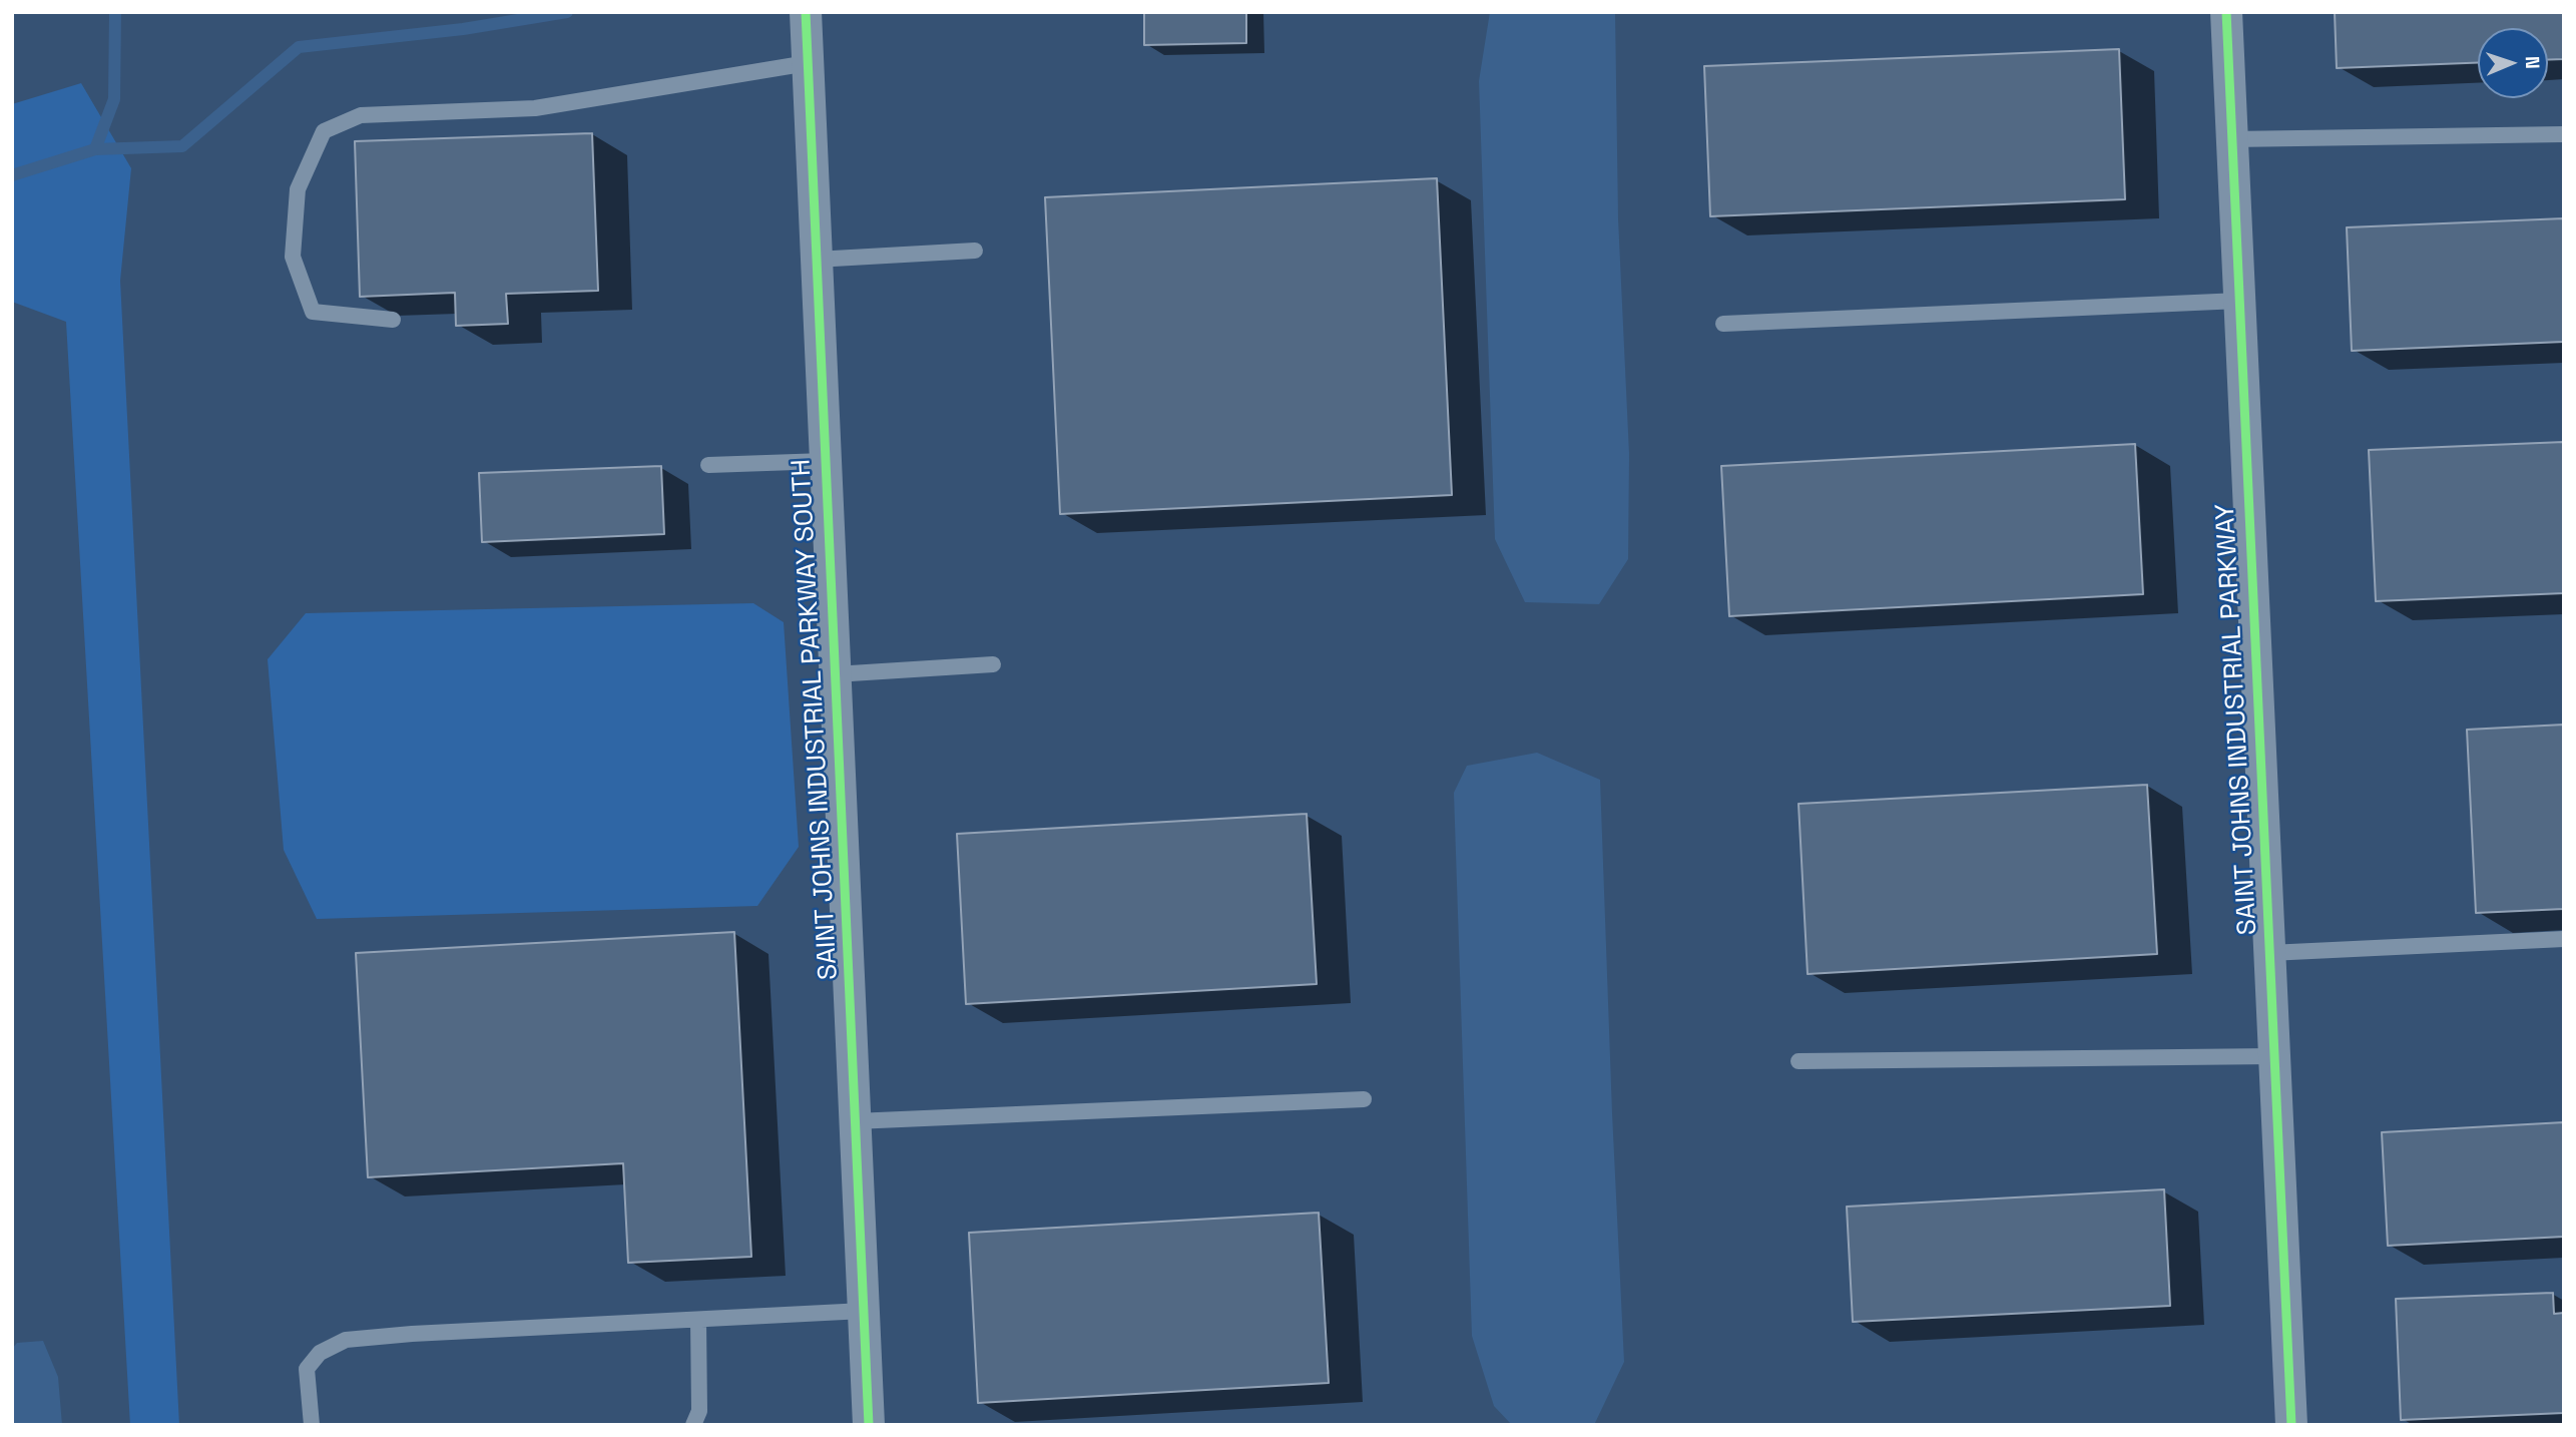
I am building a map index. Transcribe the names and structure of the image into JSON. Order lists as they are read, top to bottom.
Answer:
{
  "streets": {
    "street": ["SAINT JOHNS INDUSTRIAL PARKWAY SOUTH", "SAINT JOHNS INDUSTRIAL PARKWAY"]
  },
  "north": "right"
}
